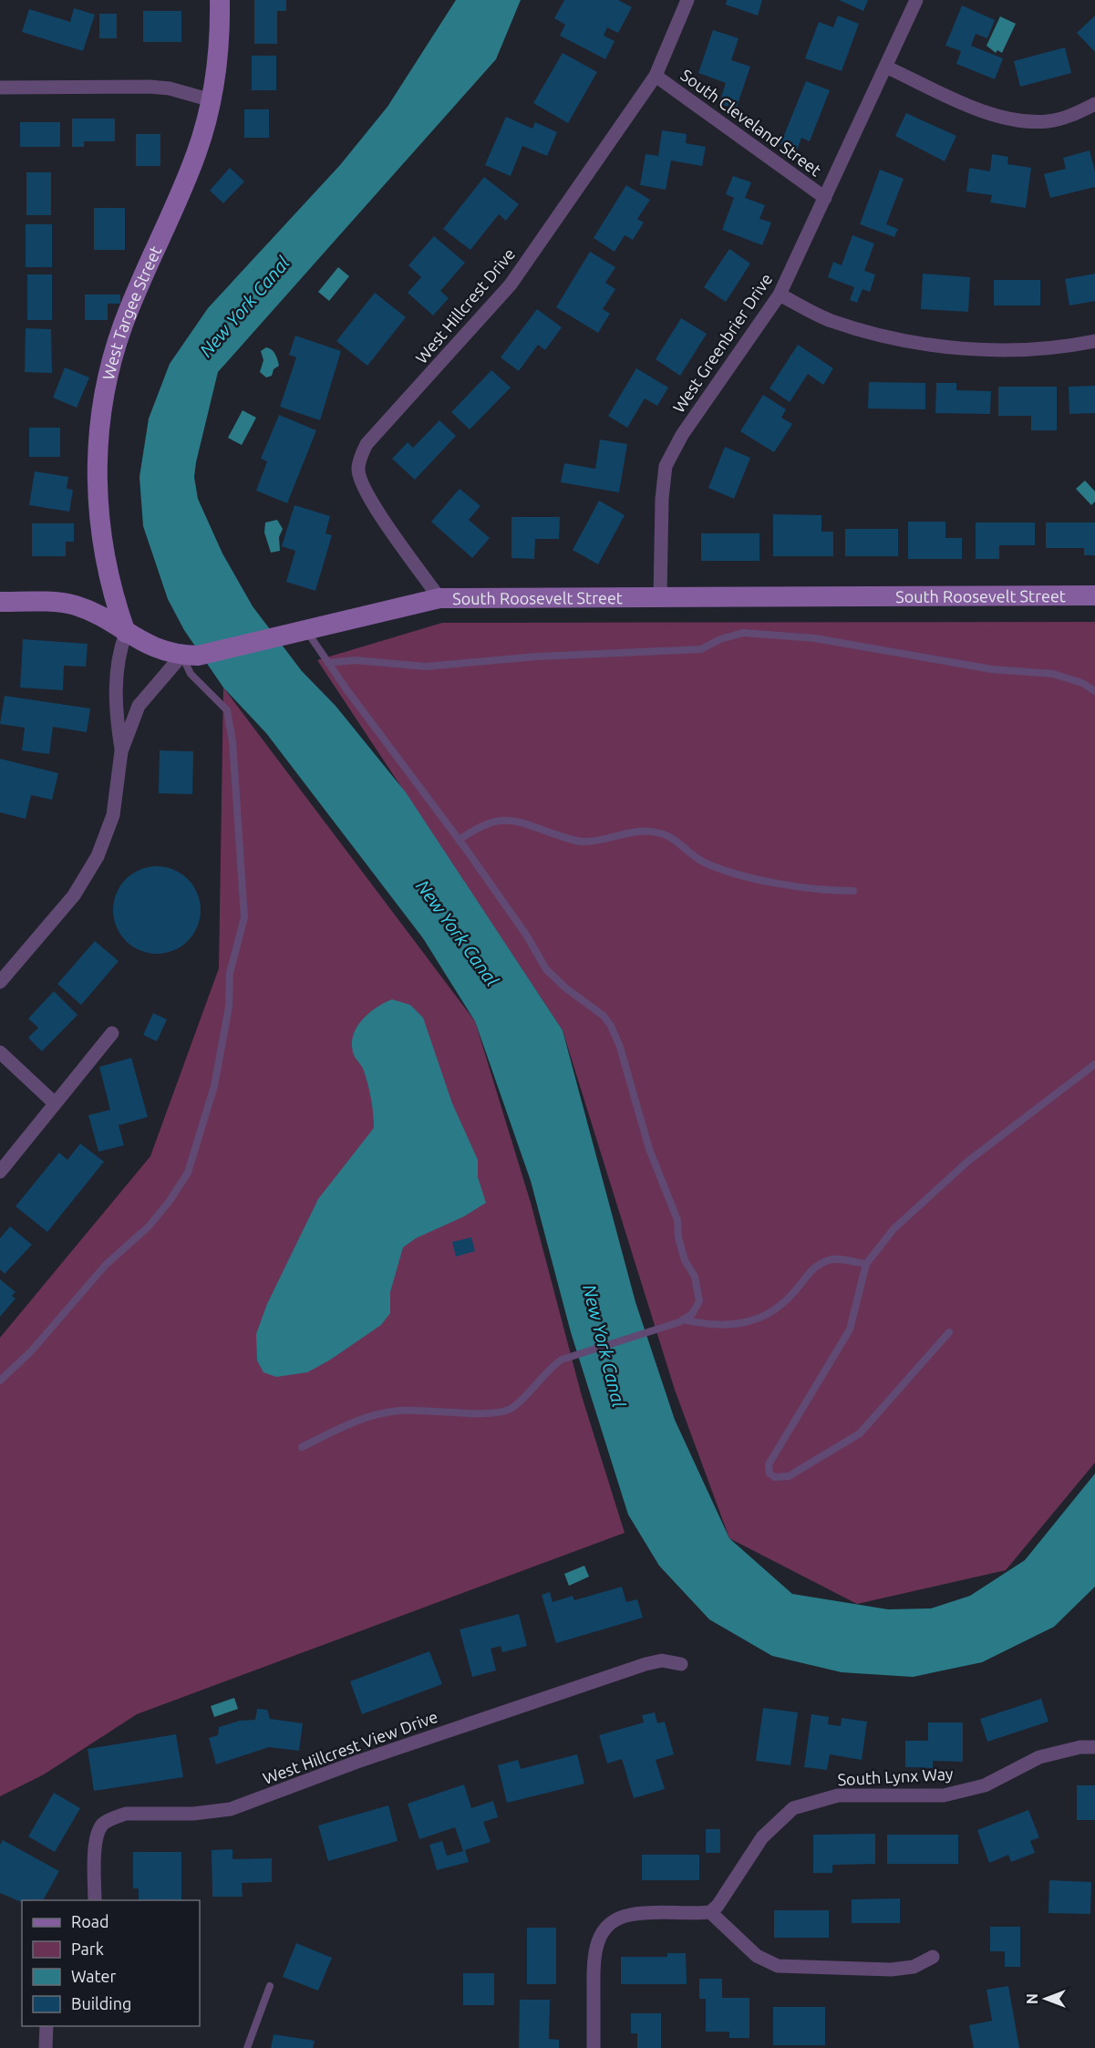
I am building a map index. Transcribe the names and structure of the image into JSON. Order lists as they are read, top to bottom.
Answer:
{
  "streets": {
    "street": [
      "South Cleveland Street",
      "West Hillcrest Drive",
      "West Targee Street",
      "West Greenbrier Drive",
      "South Roosevelt Street",
      "West Hillcrest View Drive",
      "South Lynx Way"
    ]
  },
  "crossings": [
    ["South Cleveland Street", "West Hillcrest Drive"],
    ["South Cleveland Street", "West Greenbrier Drive"],
    ["West Hillcrest Drive", "South Roosevelt Street"],
    ["West Targee Street", "South Roosevelt Street"],
    ["West Greenbrier Drive", "South Roosevelt Street"]
  ],
  "water": ["New York Canal"],
  "legend": [
    "Road",
    "Park",
    "Water",
    "Building"
  ],
  "north": "left"
}
